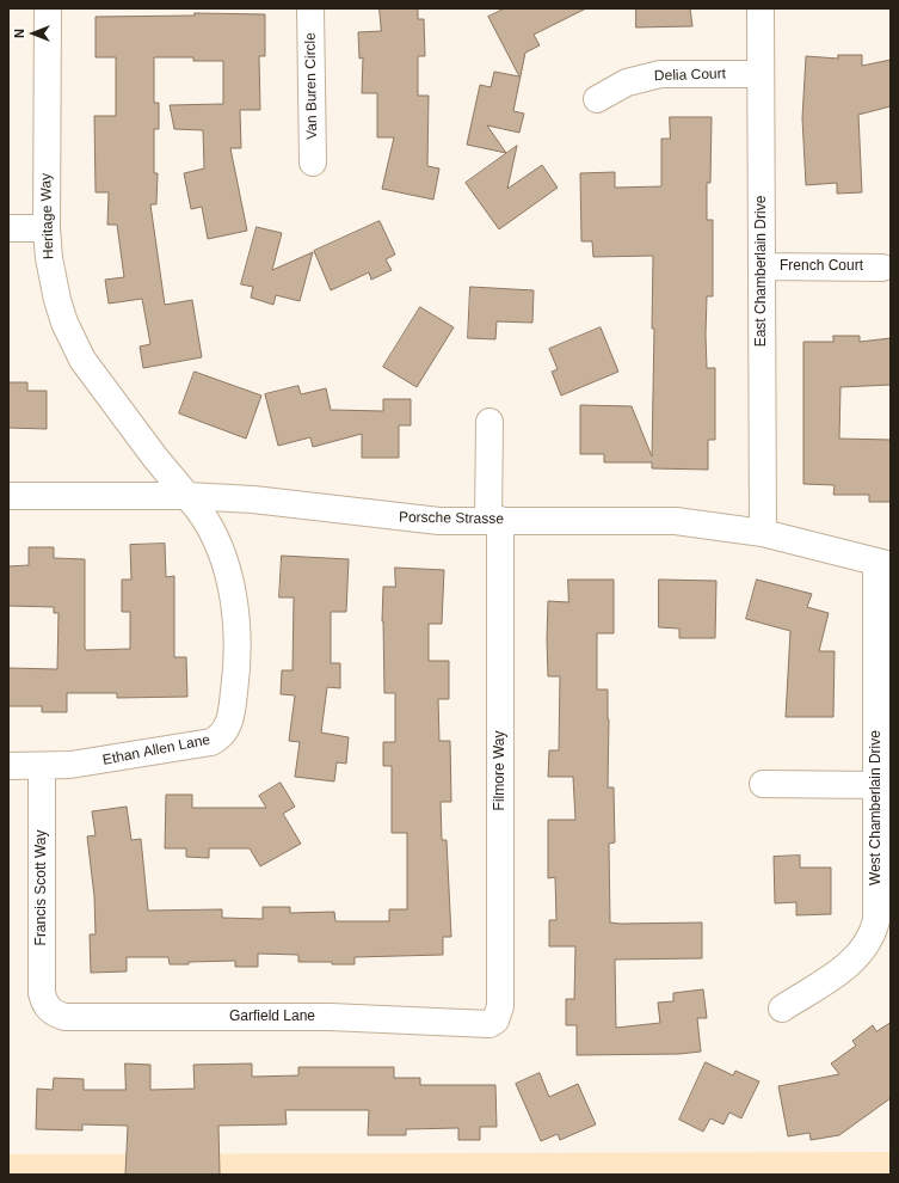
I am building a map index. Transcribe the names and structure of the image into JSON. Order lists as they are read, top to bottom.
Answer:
{
  "streets": {
    "street": [
      "Delia Court",
      "Van Buren Circle",
      "Heritage Way",
      "French Court",
      "East Chamberlain Drive",
      "Porsche Strasse",
      "Ethan Allen Lane",
      "Filmore Way",
      "West Chamberlain Drive",
      "Francis Scott Way",
      "Garfield Lane"
    ]
  },
  "crossings": [
    ["Delia Court", "East Chamberlain Drive"],
    ["Heritage Way", "Porsche Strasse"],
    ["Heritage Way", "Ethan Allen Lane"],
    ["French Court", "East Chamberlain Drive"],
    ["East Chamberlain Drive", "Porsche Strasse"],
    ["Porsche Strasse", "Ethan Allen Lane"],
    ["Porsche Strasse", "Filmore Way"],
    ["Porsche Strasse", "West Chamberlain Drive"],
    ["Ethan Allen Lane", "Francis Scott Way"],
    ["Filmore Way", "Garfield Lane"],
    ["Francis Scott Way", "Garfield Lane"]
  ],
  "north": "left"
}
